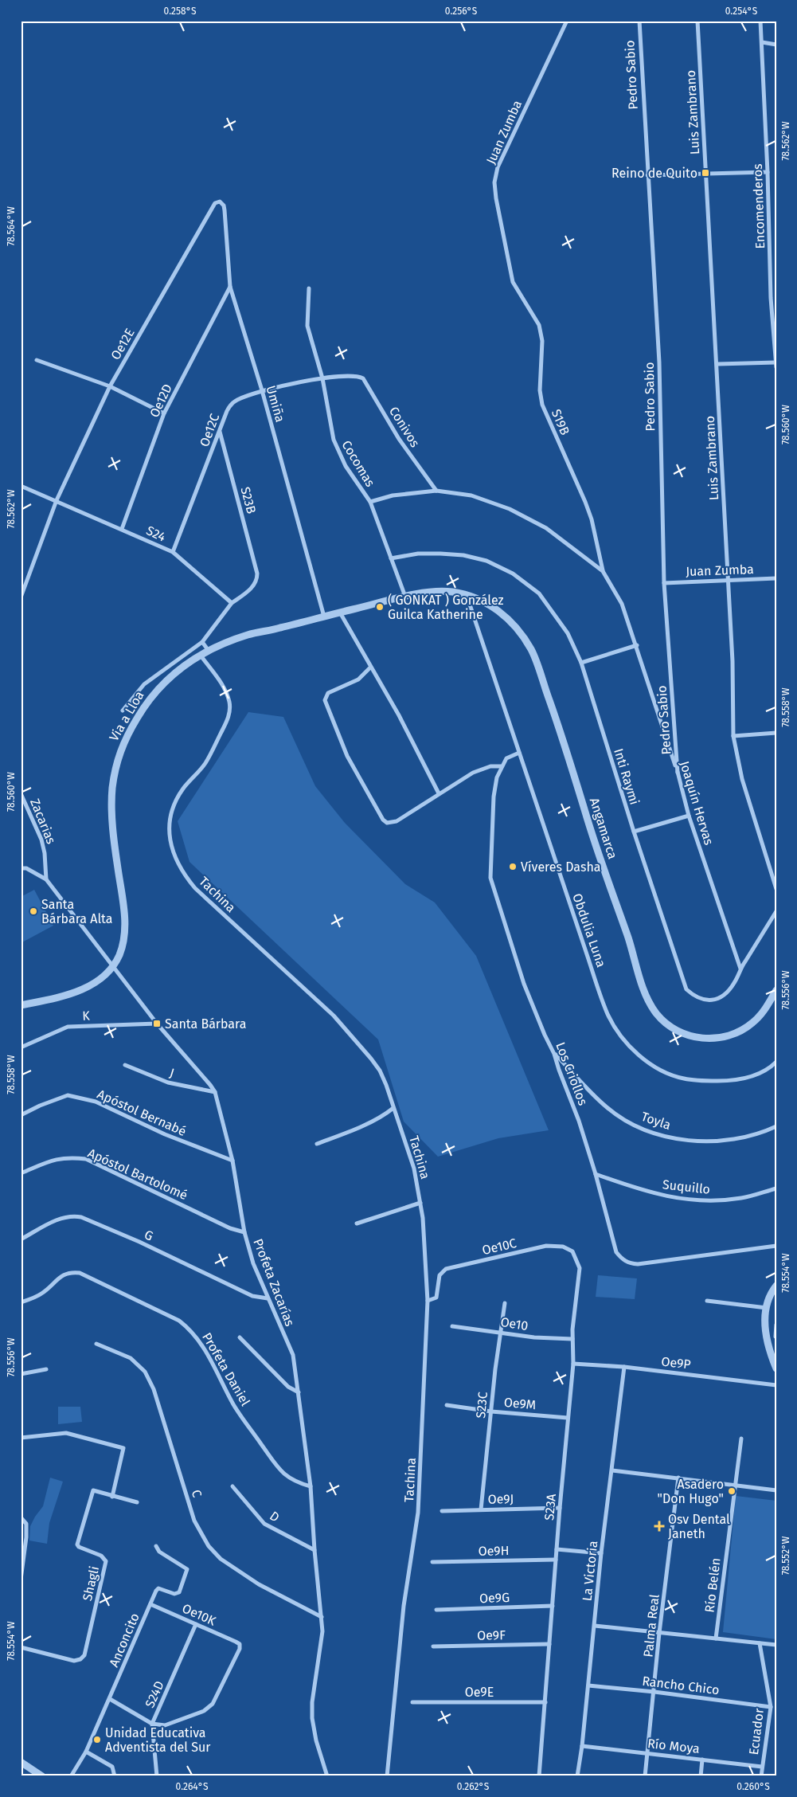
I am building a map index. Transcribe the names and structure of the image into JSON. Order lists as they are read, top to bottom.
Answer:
{
  "streets": {
    "street": [
      "Pedro Sabio",
      "Luis Zambrano",
      "Juan Zumba",
      "Encomenderos",
      "Oe12E",
      "Oe12D",
      "Umiña",
      "S19B",
      "Conivos",
      "Oe12C",
      "Cocomas",
      "S23B",
      "S24",
      "Via a Lloa",
      "Inti Raymi",
      "Joaquín Hervas",
      "Zacarias",
      "Angamarca",
      "Tachina",
      "Obdulia Luna",
      "K",
      "J",
      "Los Criollos",
      "Apóstol Bernabé",
      "Toyla",
      "Apóstol Bartolomé",
      "Suquillo",
      "G",
      "Oe10C",
      "Profeta Zacarías",
      "Oe10",
      "Oe9P",
      "Profeta Daniel",
      "Oe9M",
      "S23C",
      "C",
      "Oe9J",
      "S23A",
      "D",
      "Oe9H",
      "La Victoria",
      "Shagli",
      "Río Belén",
      "Oe9G",
      "Oe10K",
      "Palma Real",
      "Oe9F",
      "Anconcito",
      "Rancho Chico",
      "Oe9E",
      "S24D",
      "Ecuador",
      "Río Moya"
    ]
  },
  "crossings": [
    ["Pedro Sabio", "Juan Zumba"],
    ["Pedro Sabio", "Joaquín Hervas"],
    ["Luis Zambrano", "Juan Zumba"],
    ["Juan Zumba", "S19B"],
    ["Oe12E", "Umiña"],
    ["Oe12E", "S24"],
    ["Oe12D", "Umiña"],
    ["Oe12D", "S24"],
    ["Umiña", "Oe12C"],
    ["Umiña", "Via a Lloa"],
    ["S19B", "Joaquín Hervas"],
    ["Conivos", "Oe12C"],
    ["Conivos", "Joaquín Hervas"],
    ["Oe12C", "Cocomas"],
    ["Oe12C", "S23B"],
    ["Oe12C", "S24"],
    ["Cocomas", "Via a Lloa"],
    ["Cocomas", "Inti Raymi"],
    ["Cocomas", "Joaquín Hervas"],
    ["Cocomas", "Angamarca"],
    ["S23B", "S24"],
    ["Via a Lloa", "Angamarca"],
    ["Via a Lloa", "Tachina"],
    ["Via a Lloa", "Profeta Zacarías"],
    ["Inti Raymi", "Joaquín Hervas"],
    ["Zacarias", "Profeta Zacarías"],
    ["Angamarca", "Obdulia Luna"],
    ["Tachina", "Oe10C"],
    ["K", "Profeta Zacarías"],
    ["J", "Profeta Zacarías"],
    ["Los Criollos", "Toyla"],
    ["Los Criollos", "Suquillo"],
    ["Apóstol Bernabé", "Profeta Zacarías"],
    ["Apóstol Bartolomé", "Profeta Zacarías"],
    ["G", "Profeta Zacarías"],
    ["Oe10C", "S23A"],
    ["Profeta Zacarías", "Profeta Daniel"],
    ["Profeta Zacarías", "C"],
    ["Profeta Zacarías", "D"],
    ["Oe10", "S23C"],
    ["Oe10", "S23A"],
    ["Oe9P", "S23A"],
    ["Oe9P", "La Victoria"],
    ["Oe9M", "S23C"],
    ["Oe9M", "S23A"],
    ["S23C", "Oe9J"],
    ["Oe9J", "S23A"],
    ["S23A", "Oe9H"],
    ["S23A", "Oe9G"],
    ["S23A", "Oe9F"],
    ["S23A", "Oe9E"],
    ["La Victoria", "Rancho Chico"],
    ["La Victoria", "Río Moya"],
    ["Oe10K", "Anconcito"],
    ["Oe10K", "S24D"],
    ["Palma Real", "Rancho Chico"],
    ["Palma Real", "Río Moya"],
    ["Rancho Chico", "Ecuador"],
    ["Ecuador", "Río Moya"]
  ],
  "places": {
    "transit": ["Reino de Quito", "Santa Bárbara"],
    "other": [
      "( GONKAT ) González Guilca Katherine",
      "Víveres Dasha",
      "Santa Bárbara Alta",
      "Asadero \"Don Hugo\"",
      "Unidad Educativa Adventista del Sur"
    ],
    "health": ["Osv Dental Janeth"]
  },
  "coordinates": [
    "0.258°S",
    "0.256°S",
    "0.254°S",
    "78.562°W",
    "78.564°W",
    "78.560°W",
    "78.558°W",
    "78.556°W",
    "78.554°W",
    "78.552°W",
    "0.264°S",
    "0.262°S",
    "0.260°S"
  ]
}
